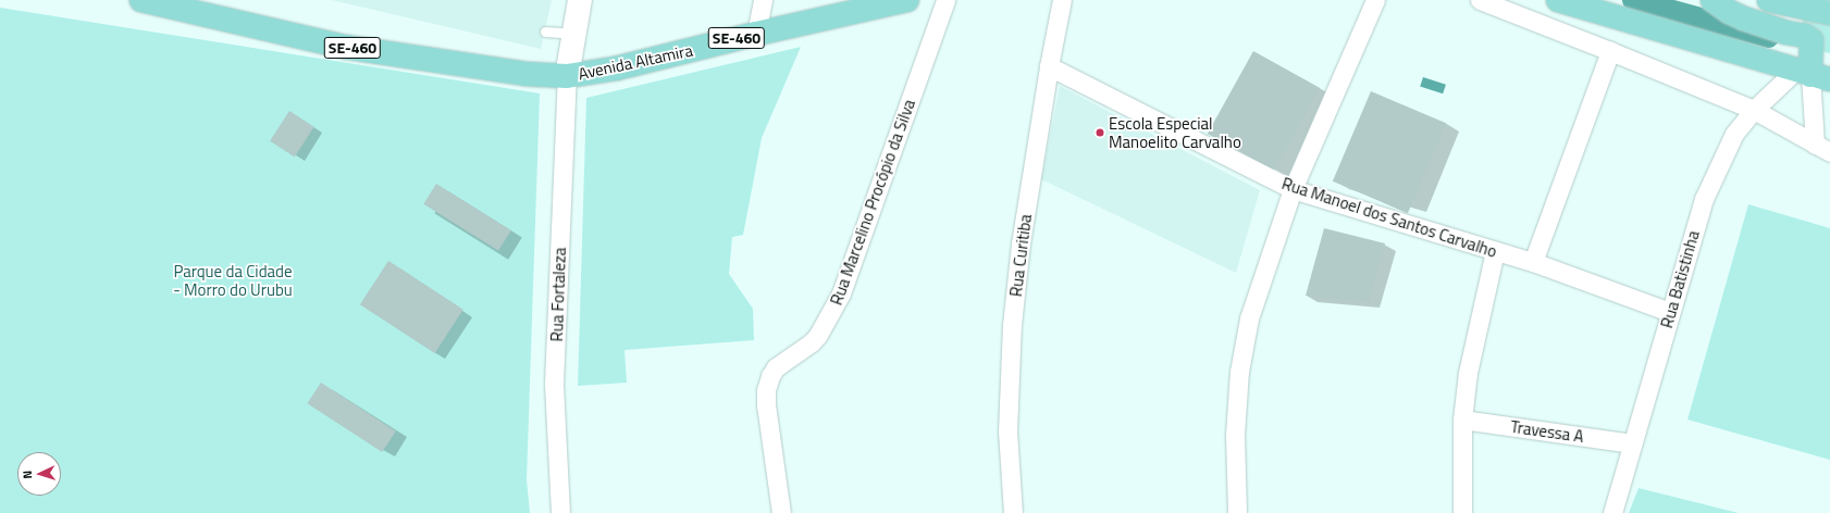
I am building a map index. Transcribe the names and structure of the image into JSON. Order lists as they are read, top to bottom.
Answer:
{
  "streets": {
    "main road": ["SE-460", "Avenida Altamira"],
    "street": [
      "Rua Marcelino Procópio da Silva",
      "Rua Manoel dos Santos Carvalho",
      "Rua Curitiba",
      "Rua Batistinha",
      "Rua Fortaleza",
      "Travessa A"
    ]
  },
  "crossings": [
    ["SE-460", "Avenida Altamira"],
    ["SE-460", "Rua Fortaleza"],
    ["Avenida Altamira", "Rua Fortaleza"],
    ["Rua Manoel dos Santos Carvalho", "Rua Curitiba"],
    ["Rua Manoel dos Santos Carvalho", "Rua Batistinha"],
    ["Rua Batistinha", "Travessa A"]
  ],
  "parks": ["Parque da Cidade - Morro do Urubu"],
  "places": ["Escola Especial Manoelito Carvalho"],
  "north": "left"
}
